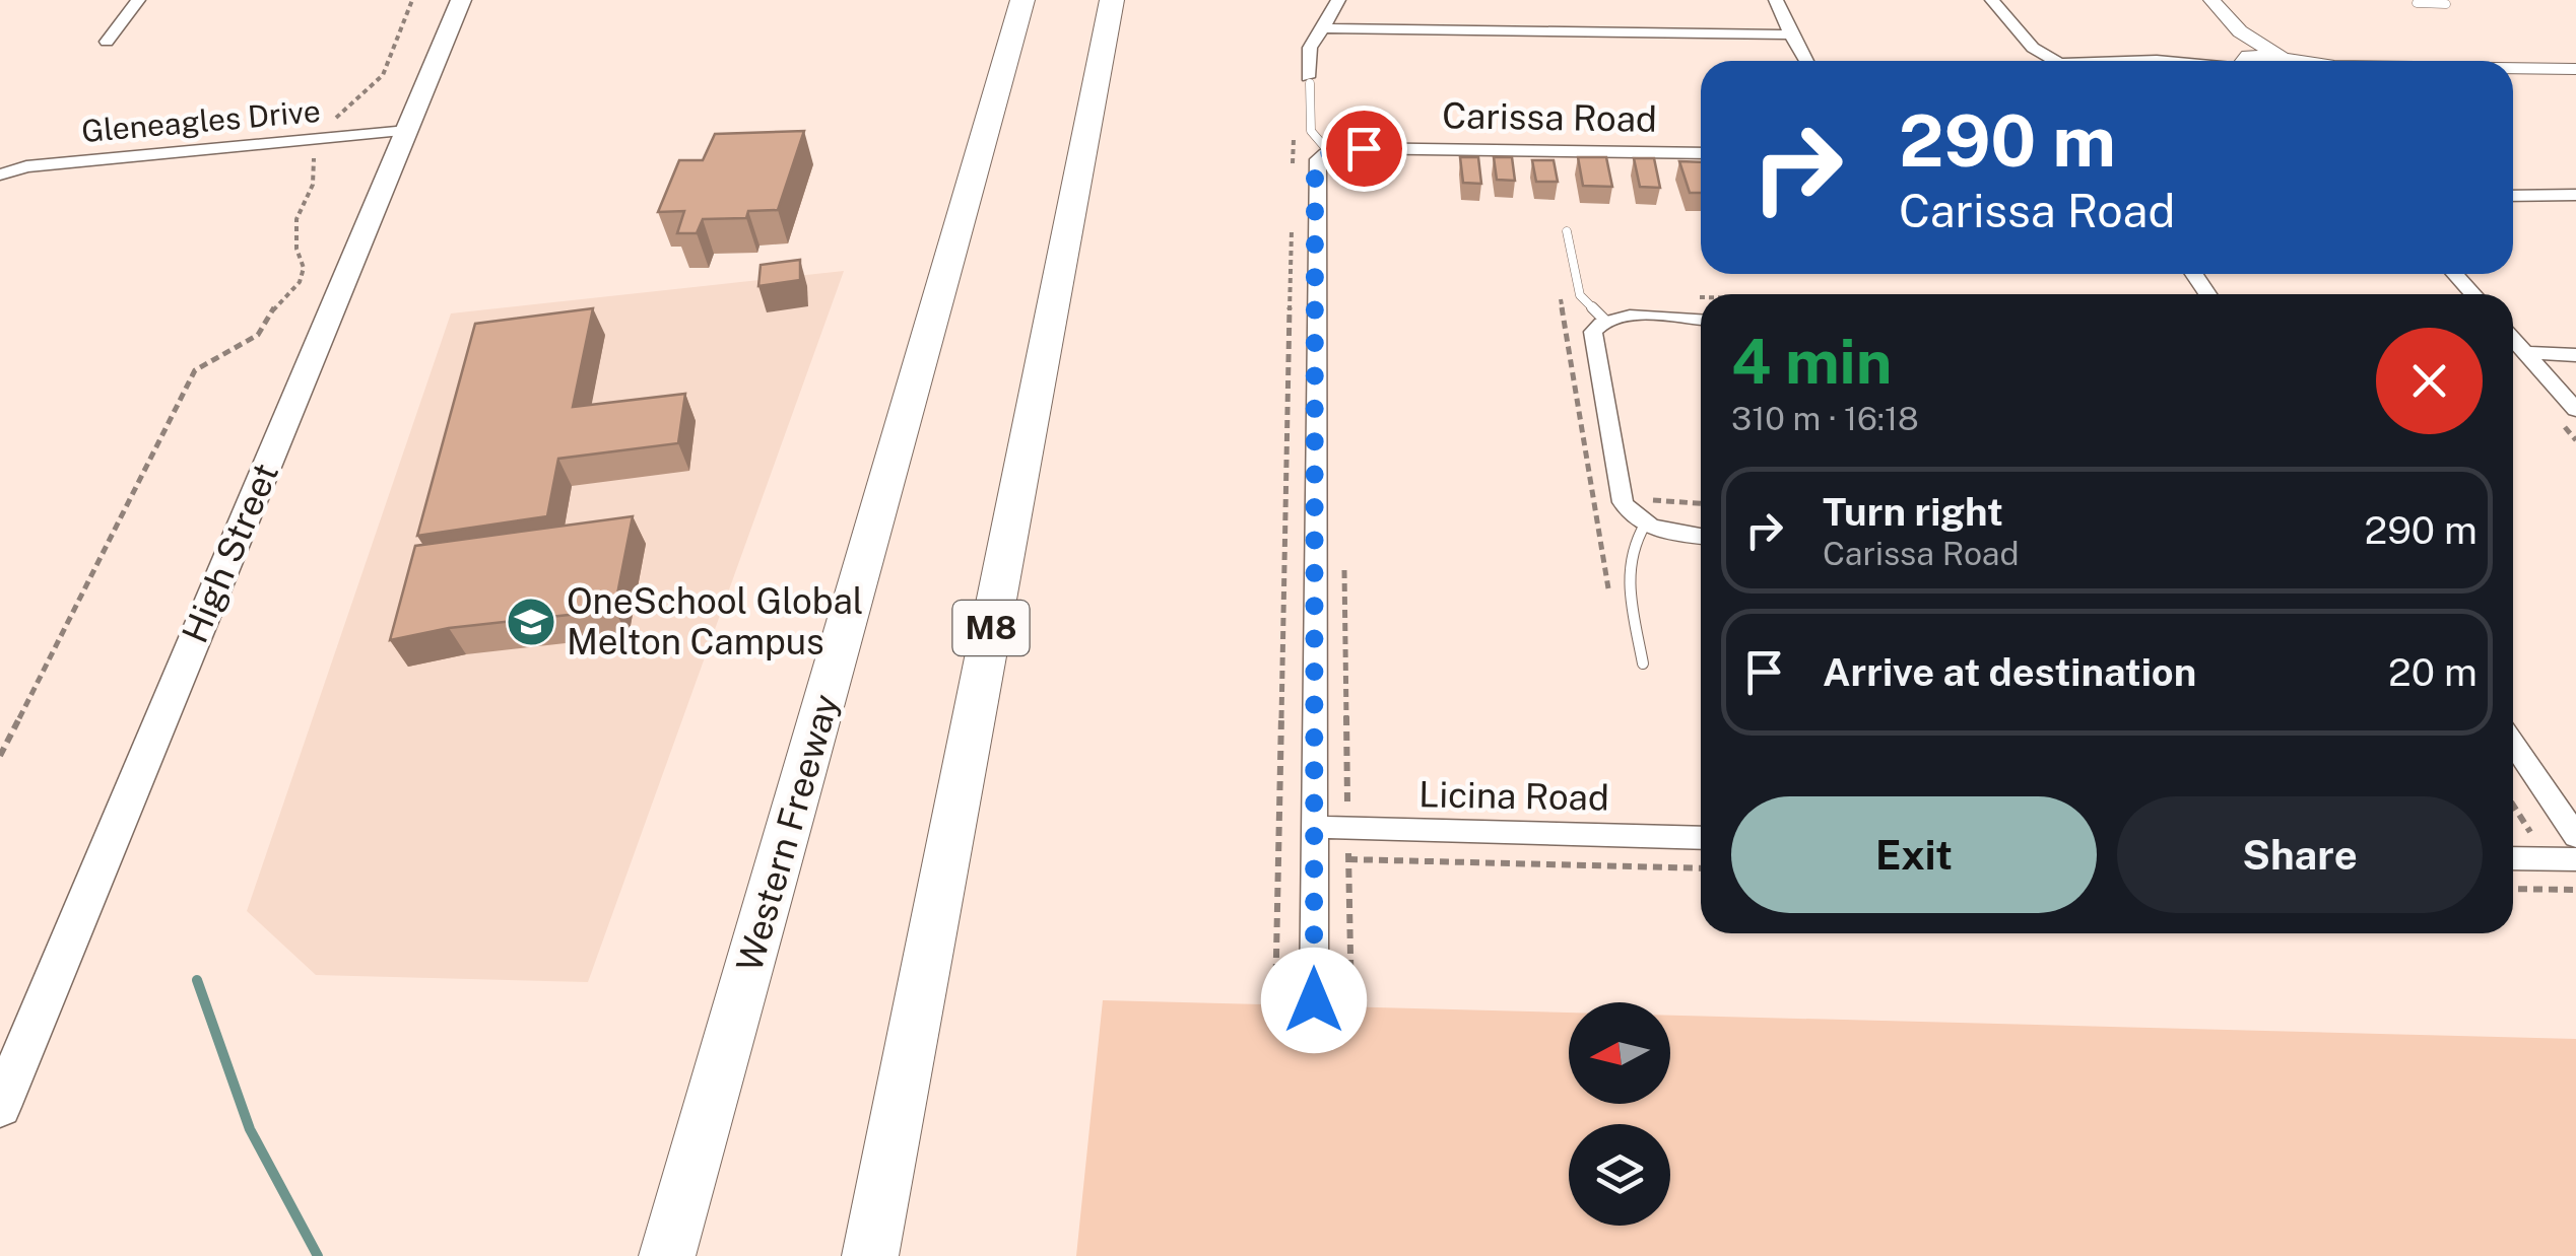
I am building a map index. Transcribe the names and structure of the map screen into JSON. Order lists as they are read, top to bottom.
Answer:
{
  "streets": {
    "highway": ["M8", "Western Freeway"],
    "main road": ["High Street"],
    "street": ["Carissa Road", "Gleneagles Drive", "Licina Road"]
  },
  "crossings": [
    ["Gleneagles Drive", "High Street"]
  ],
  "places": {
    "school or university": ["OneSchool Global Melton Campus"]
  },
  "north": "left",
  "page": {
    "turn": ["290 m", "Carissa Road"],
    "heading": ["4 min", "310 m · 16:18"],
    "list": [
      {
        "name": "Turn right",
        "note": "Carissa Road",
        "value": "290 m"
      },
      {
        "name": "Arrive at destination",
        "value": "20 m"
      }
    ],
    "buttons": ["Exit", "Share"]
  }
}
